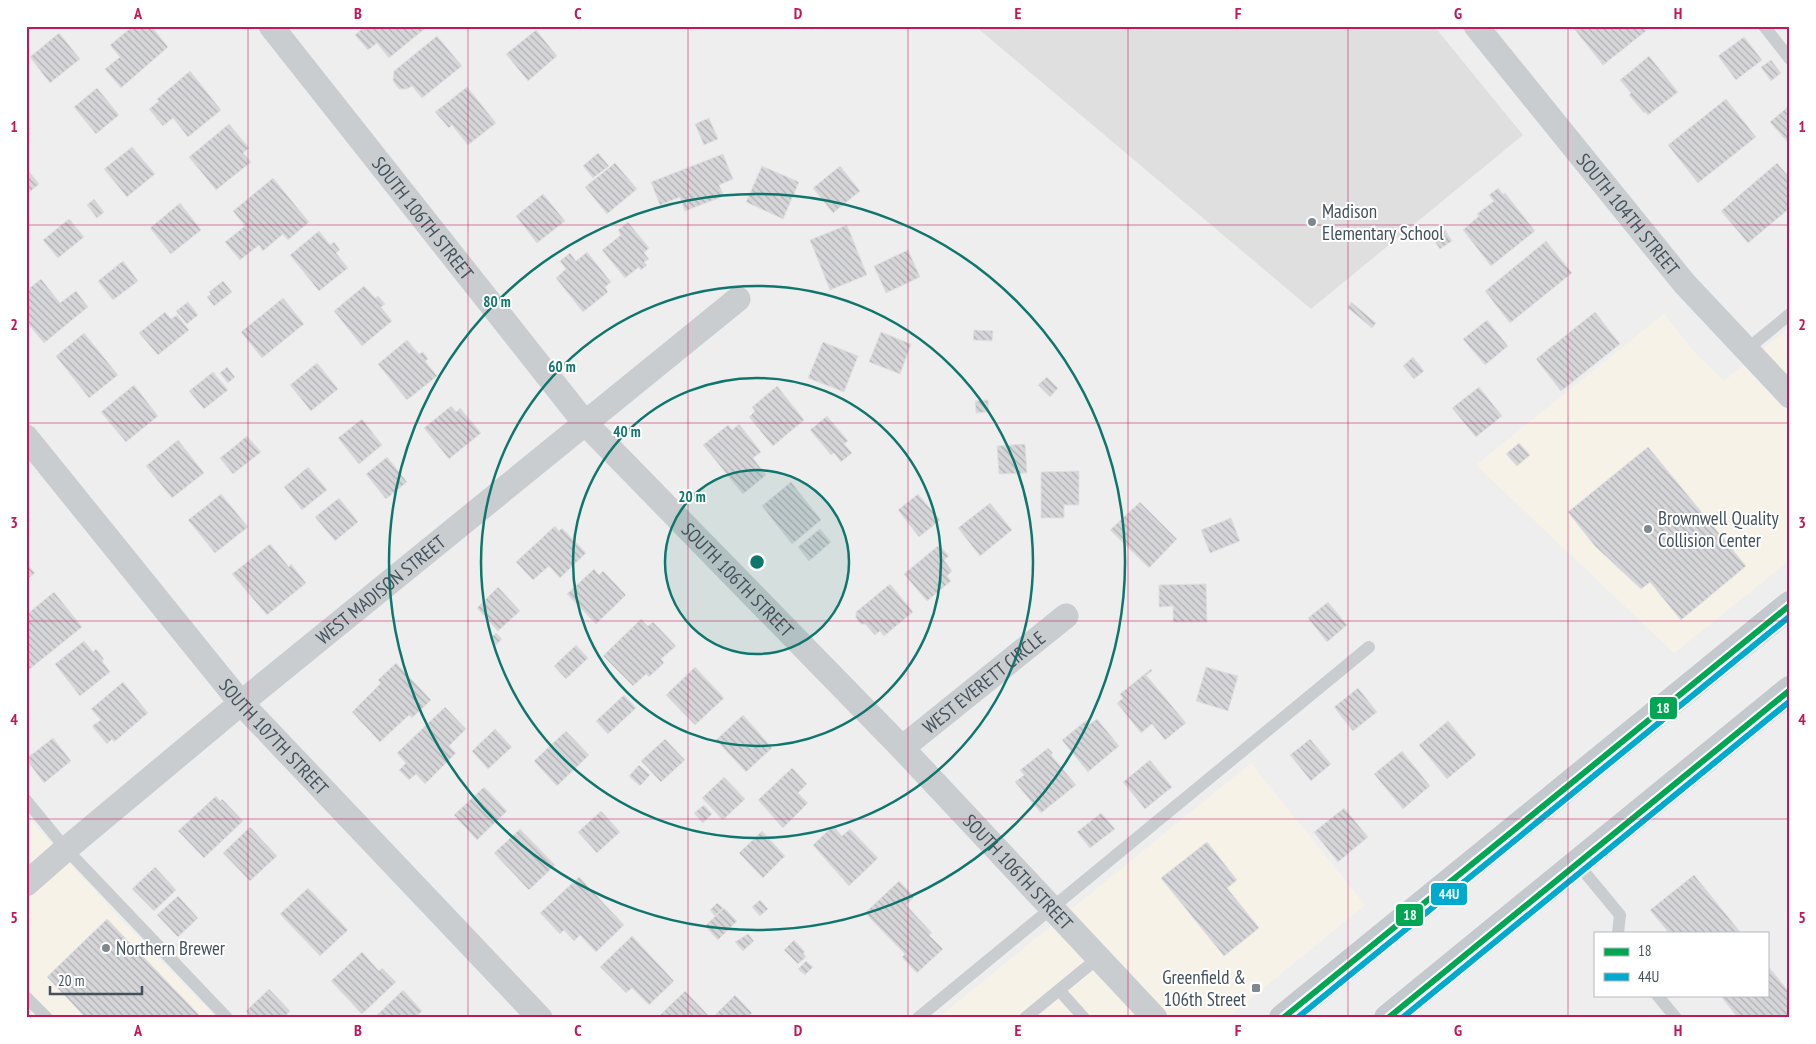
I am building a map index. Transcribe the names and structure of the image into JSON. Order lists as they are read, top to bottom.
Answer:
{
  "streets": {
    "street": [
      "SOUTH 104TH STREET",
      "SOUTH 106TH STREET",
      "WEST MADISON STREET",
      "WEST EVERETT CIRCLE",
      "SOUTH 107TH STREET"
    ]
  },
  "crossings": [
    ["SOUTH 106TH STREET", "WEST MADISON STREET"],
    ["SOUTH 106TH STREET", "WEST EVERETT CIRCLE"],
    ["WEST MADISON STREET", "SOUTH 107TH STREET"]
  ],
  "places": {
    "other": ["Madison Elementary School", "Brownwell Quality Collision Center", "Northern Brewer"],
    "transit": ["Greenfield & 106th Street"]
  },
  "lines": ["transit line 18", "transit line 44U"],
  "legend": ["18", "44U"],
  "scale_bar": "20 m",
  "grid": {
    "columns": [
      "A",
      "B",
      "C",
      "D",
      "E",
      "F",
      "G",
      "H"
    ],
    "rows": [
      "1",
      "2",
      "3",
      "4",
      "5"
    ]
  },
  "rings": [
    "80 m",
    "60 m",
    "40 m",
    "20 m"
  ]
}
